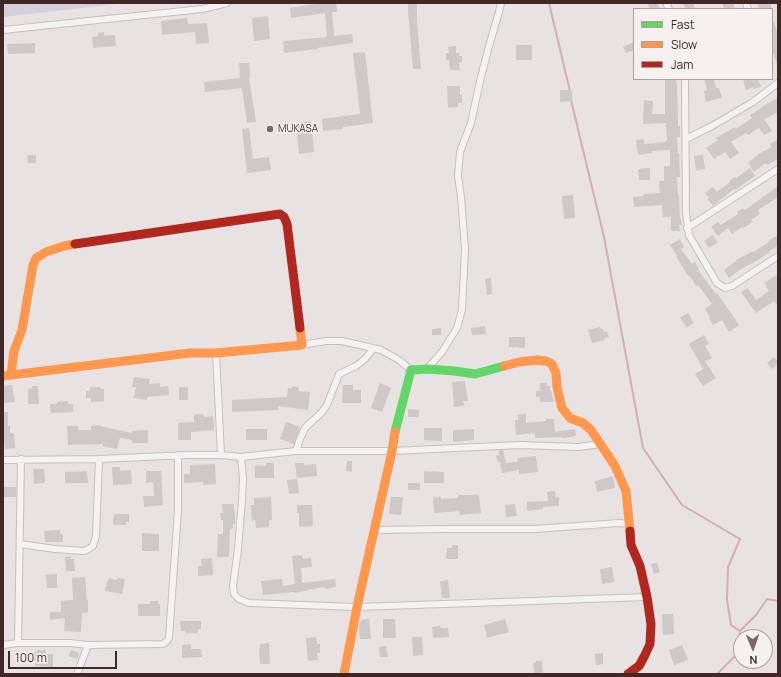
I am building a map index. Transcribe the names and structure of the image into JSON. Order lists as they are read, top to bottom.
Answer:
{
  "places": ["MUKASA"],
  "legend": ["Fast", "Slow", "Jam"],
  "scale_bar": "100 m",
  "north": "bottom"
}
